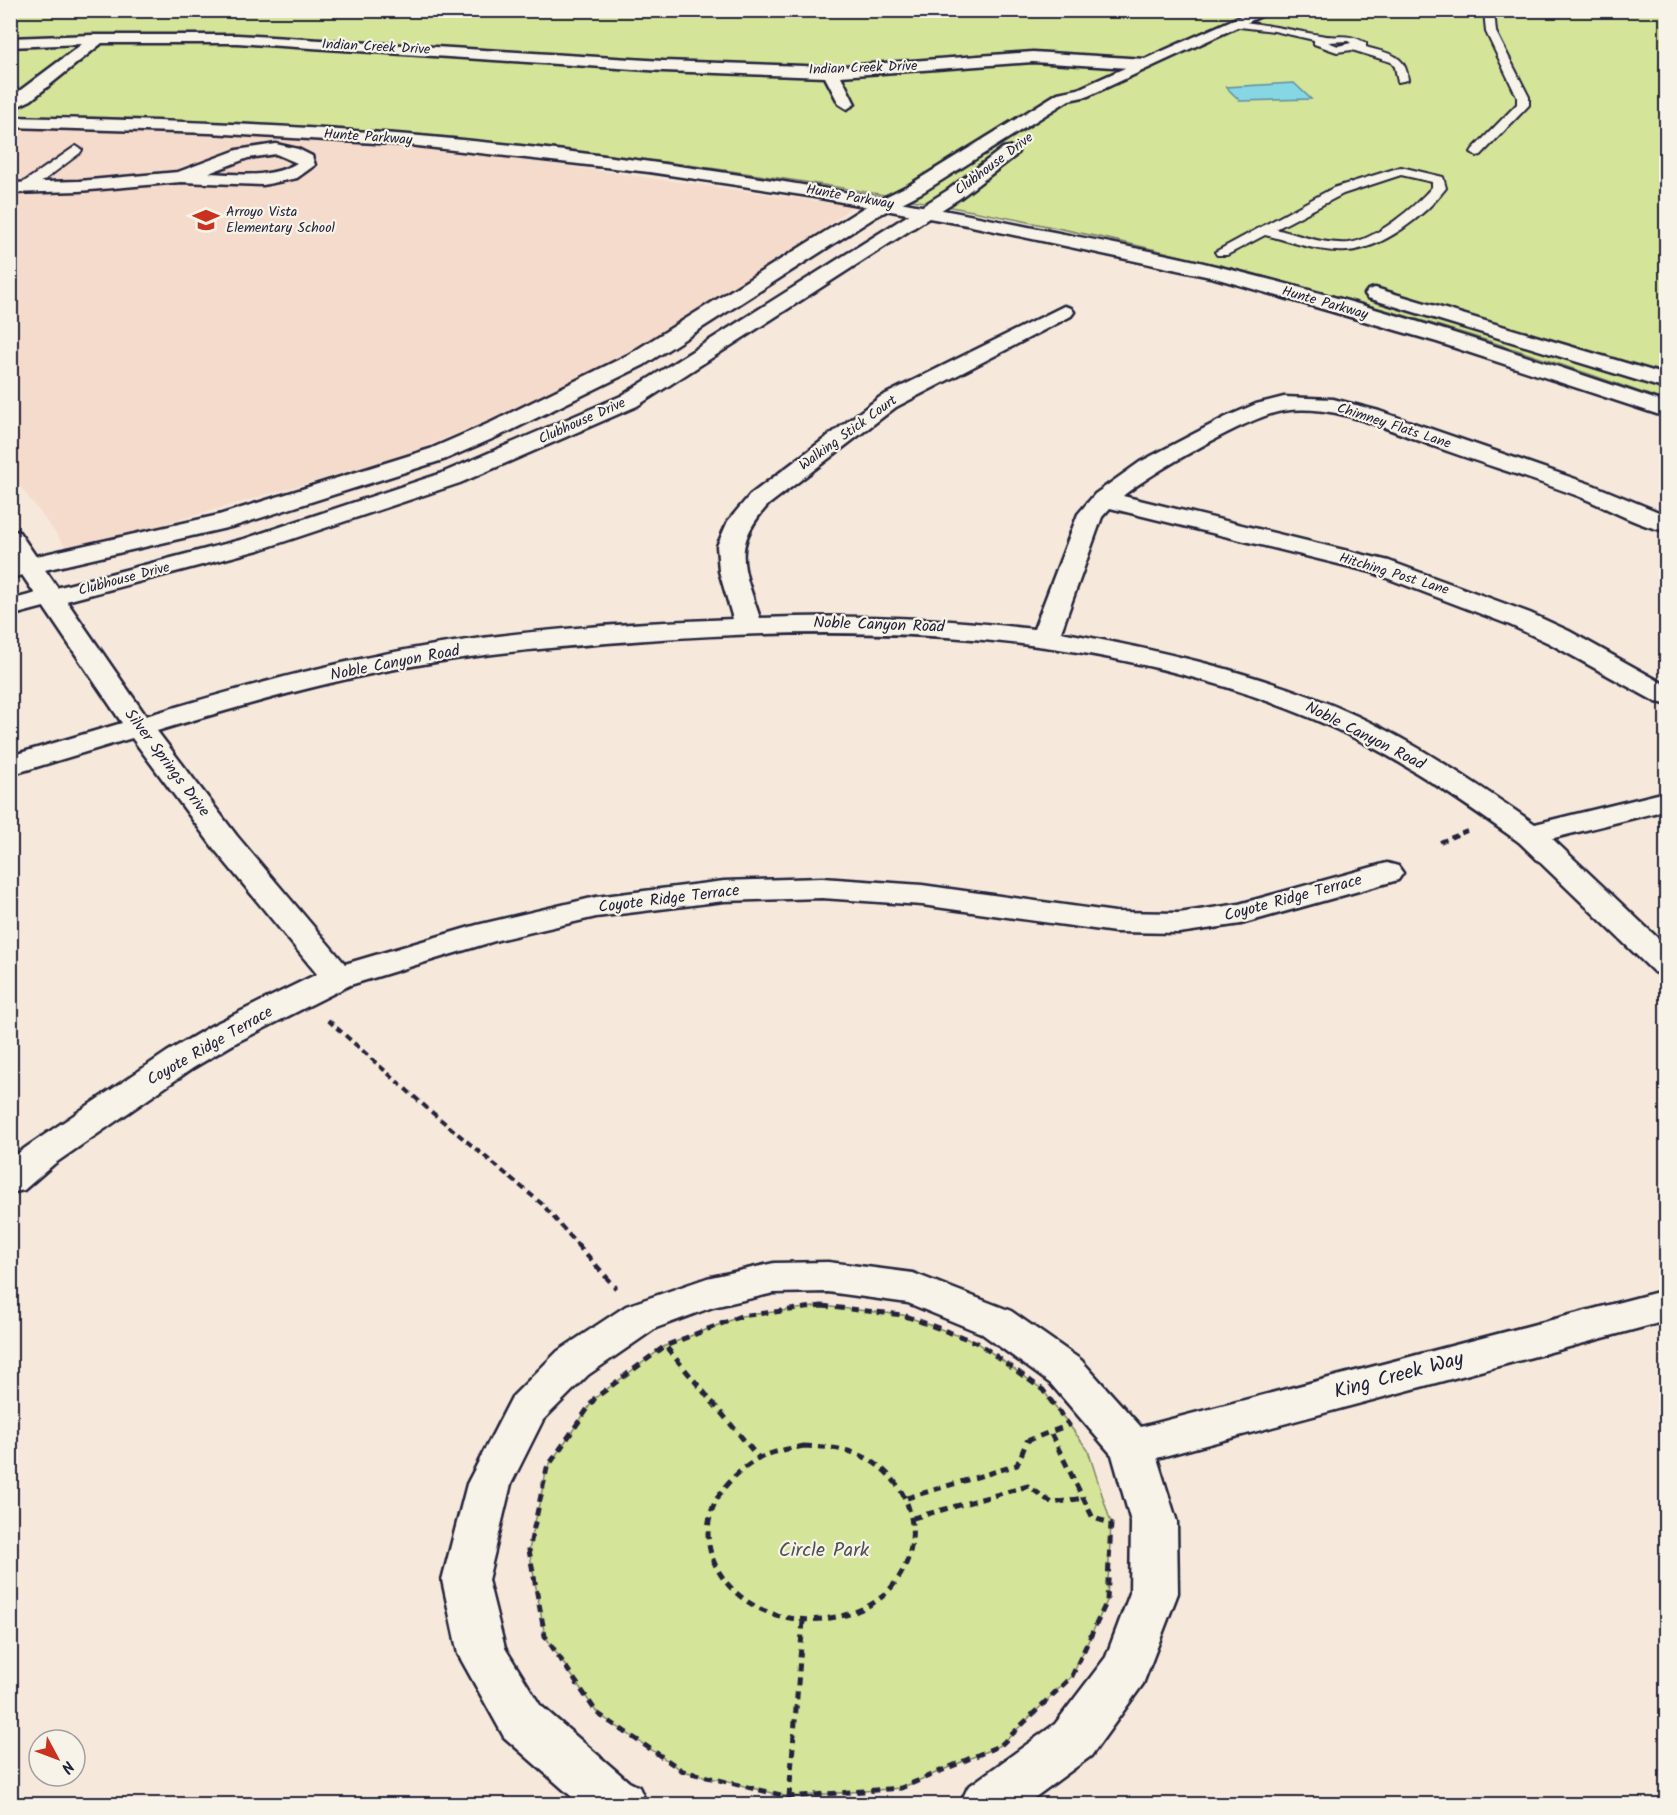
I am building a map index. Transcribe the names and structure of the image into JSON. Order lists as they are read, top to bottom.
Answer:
{
  "streets": {
    "street": [
      "Indian Creek Drive",
      "Hunte Parkway",
      "Clubhouse Drive",
      "Chimney Flats Lane",
      "Walking Stick Court",
      "Hitching Post Lane",
      "Noble Canyon Road",
      "Silver Springs Drive",
      "Coyote Ridge Terrace",
      "King Creek Way"
    ]
  },
  "crossings": [
    ["Indian Creek Drive", "Clubhouse Drive"],
    ["Hunte Parkway", "Clubhouse Drive"],
    ["Clubhouse Drive", "Silver Springs Drive"],
    ["Chimney Flats Lane", "Hitching Post Lane"],
    ["Chimney Flats Lane", "Noble Canyon Road"],
    ["Walking Stick Court", "Noble Canyon Road"],
    ["Noble Canyon Road", "Silver Springs Drive"],
    ["Silver Springs Drive", "Coyote Ridge Terrace"]
  ],
  "parks": ["Circle Park"],
  "places": {
    "school or university": ["Arroyo Vista Elementary School"]
  },
  "north": "bottom right"
}
